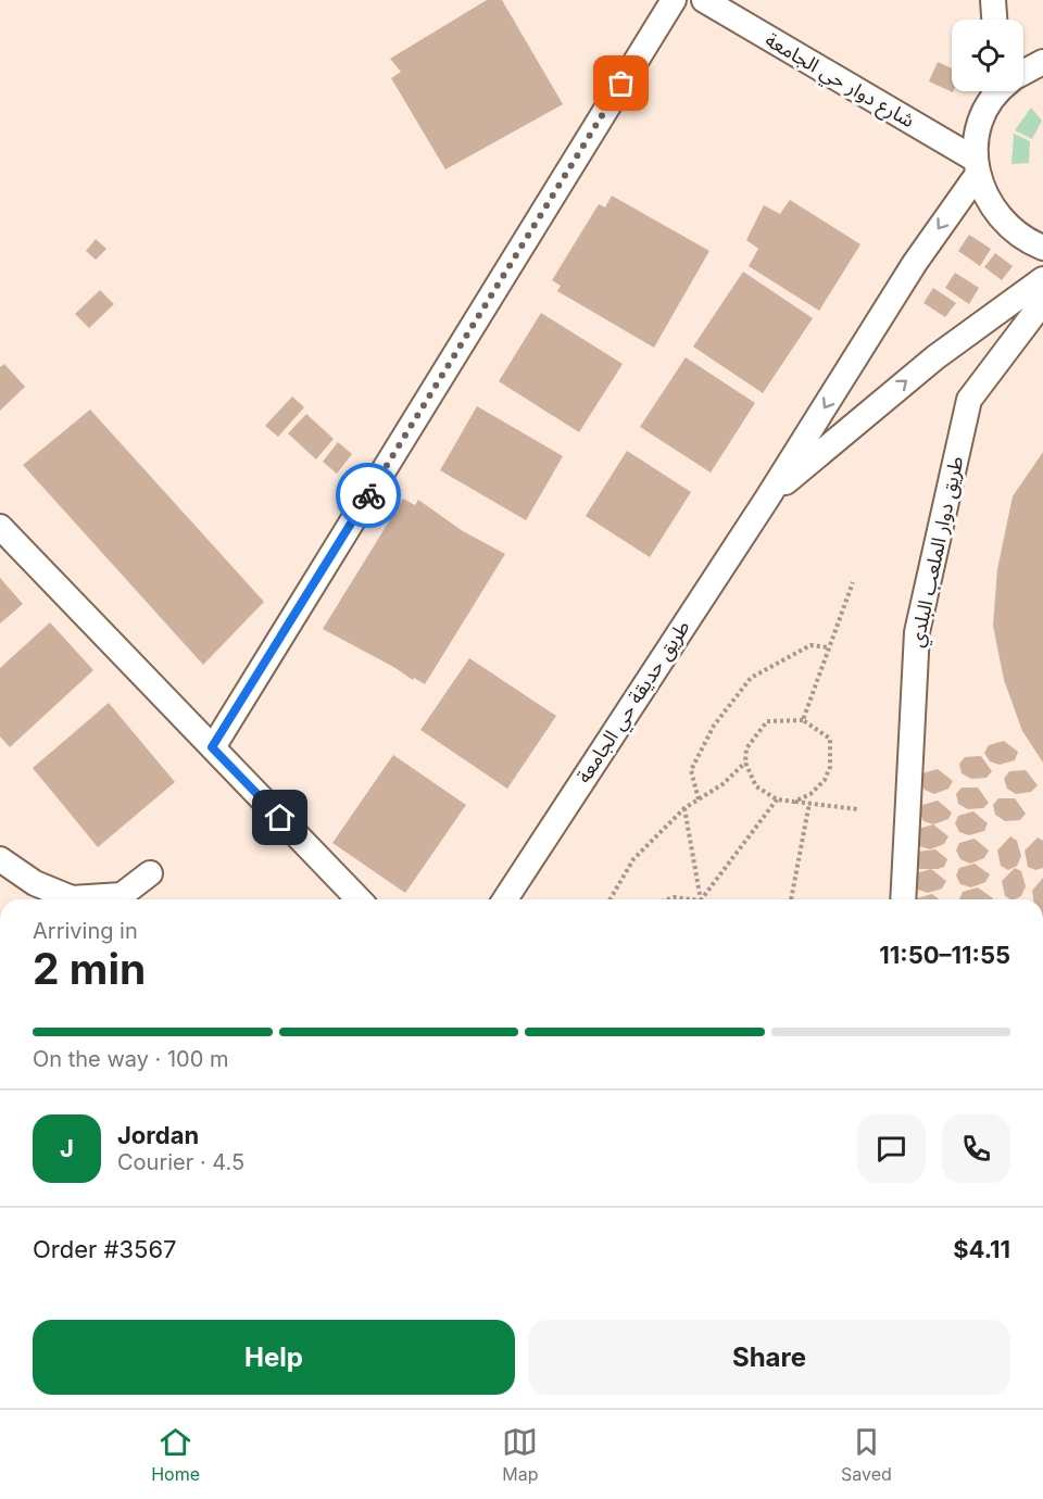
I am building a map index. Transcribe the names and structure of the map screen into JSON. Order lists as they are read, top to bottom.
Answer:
{
  "streets": {
    "street": ["شارع دوار حي الجامعة", "طريق دوار الملعب البلدي", "طريق حديقة حي الجامعة"]
  },
  "crossings": [
    ["شارع دوار حي الجامعة", "طريق حديقة حي الجامعة"]
  ],
  "page": {
    "heading": ["2 min", "Arriving in", "11:50–11:55"],
    "panel": [
      "Jordan",
      "Courier · 4.5",
      "Order #3567",
      "$4.11"
    ],
    "bar": "On the way · 100 m",
    "round": "J",
    "buttons": ["Help", "Share"],
    "tabs": ["Home", "Map", "Saved"]
  }
}
